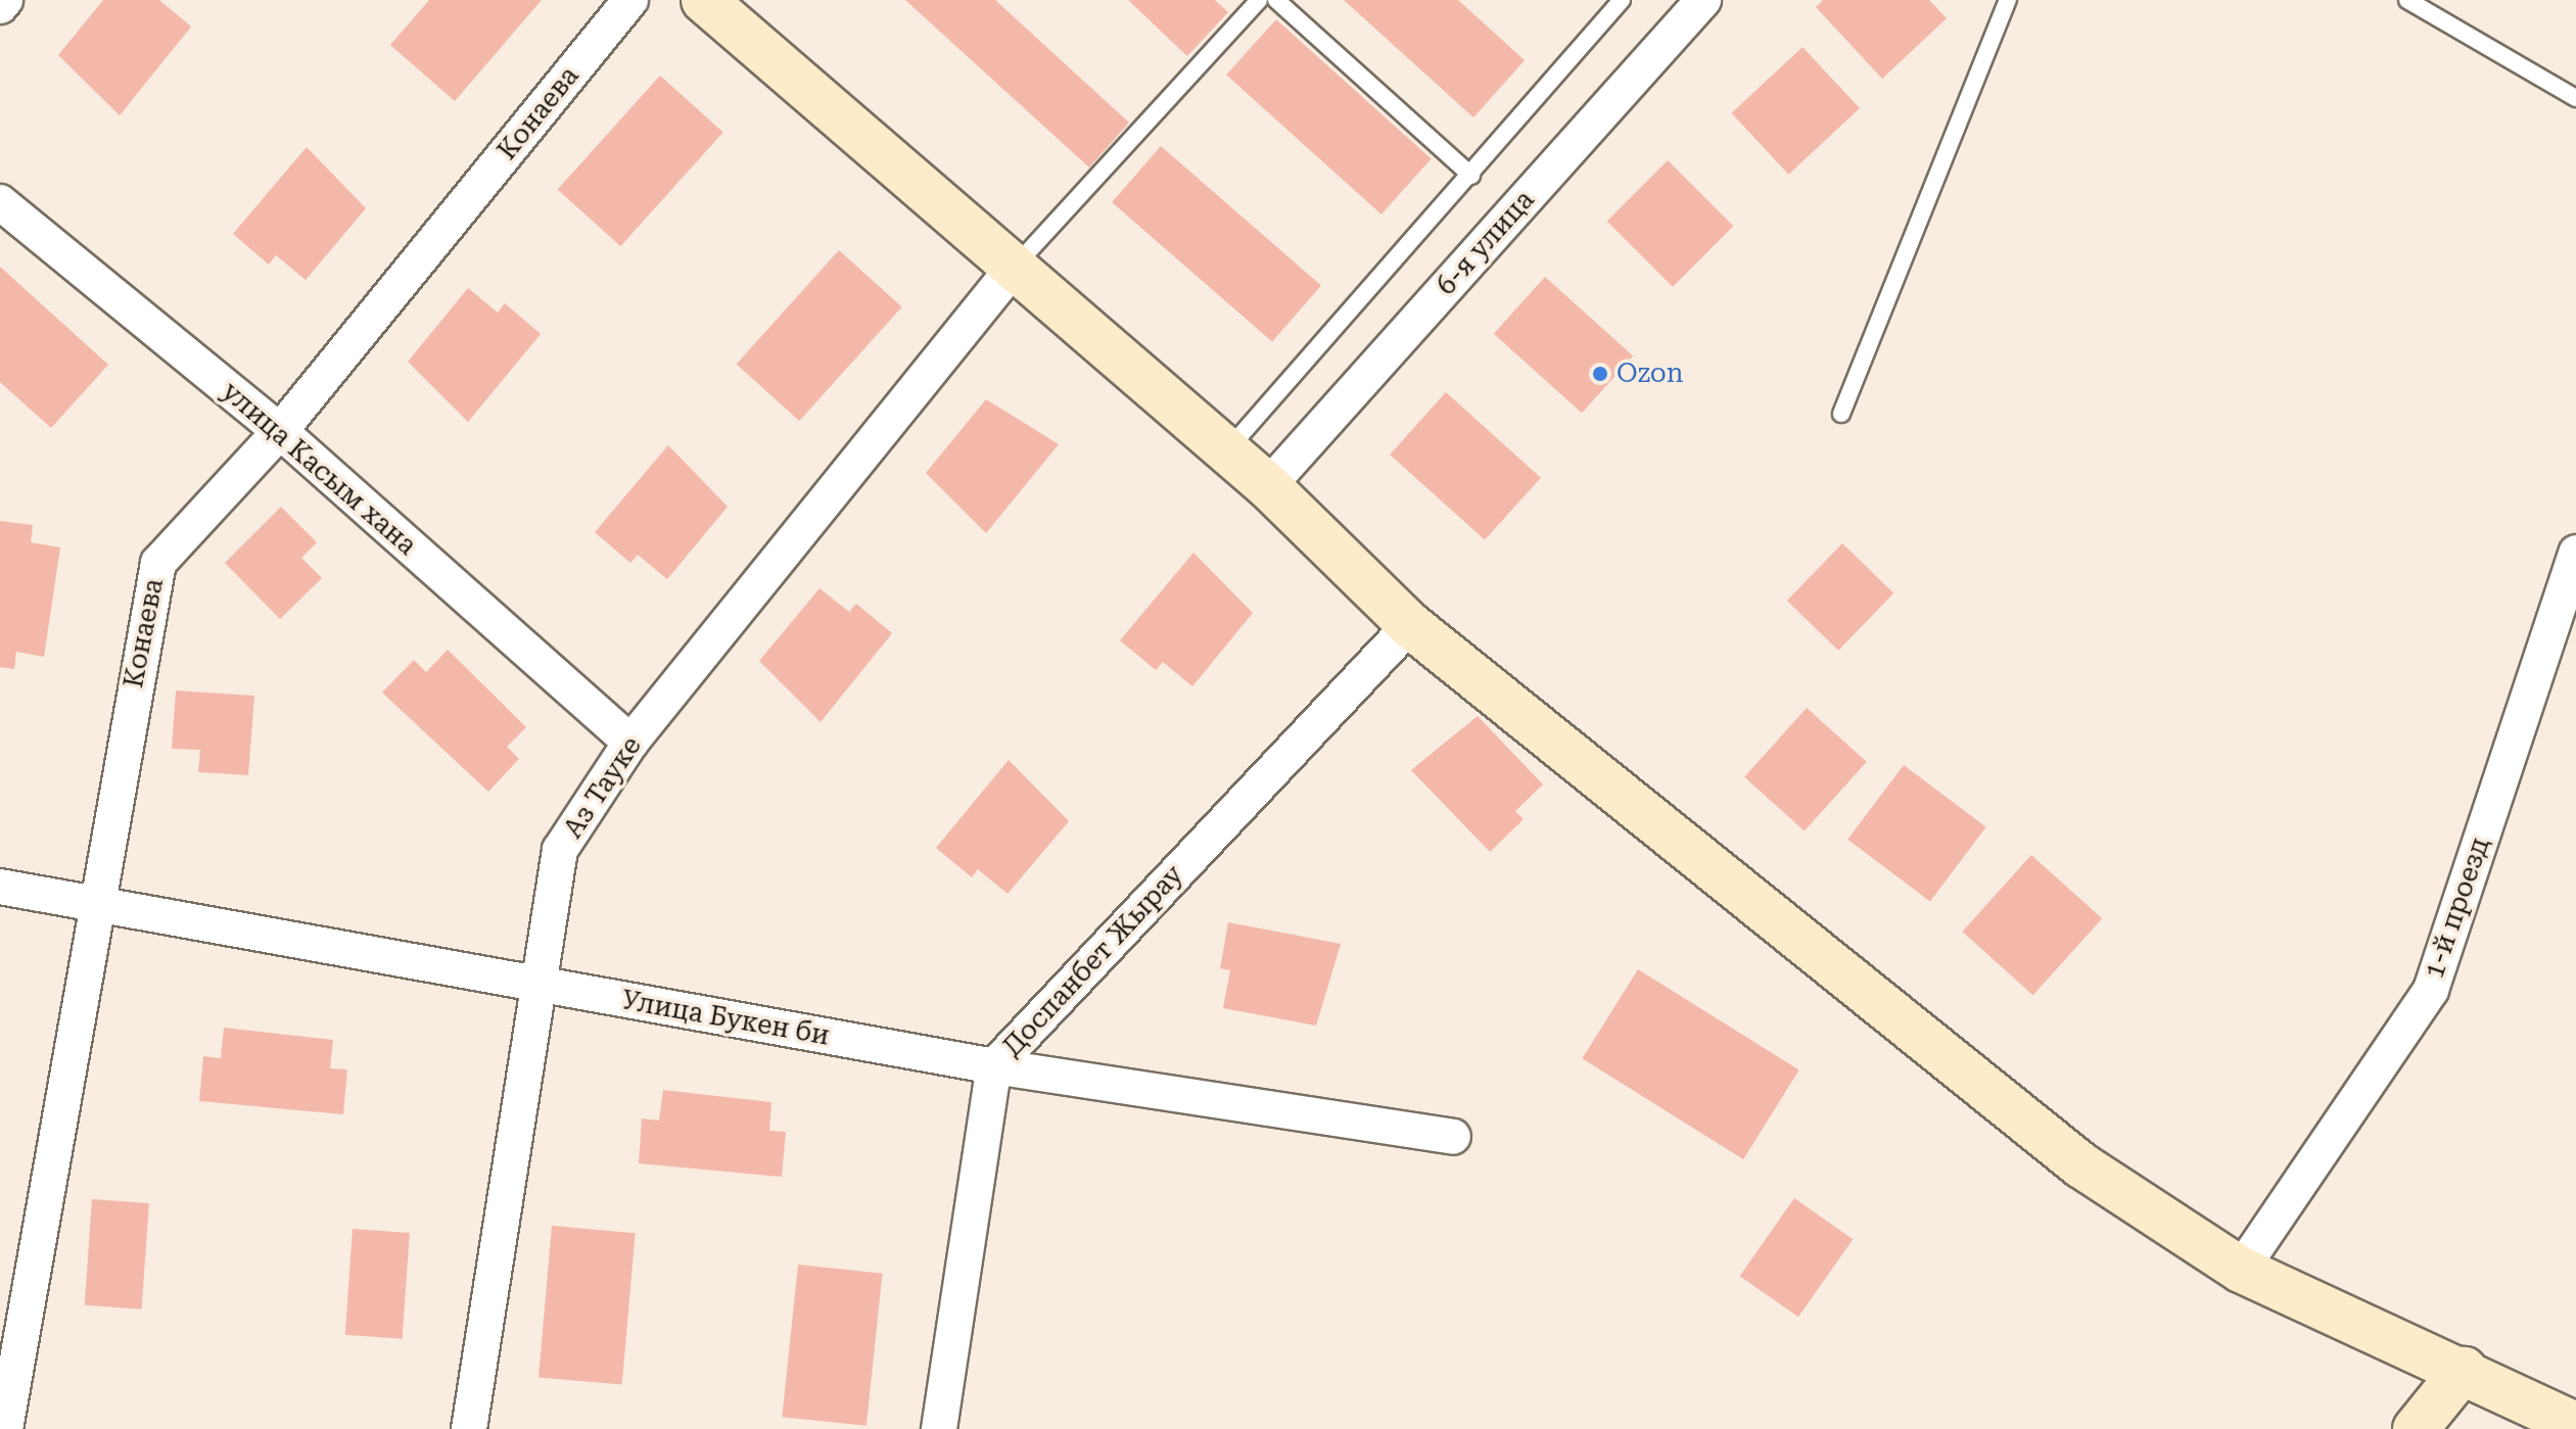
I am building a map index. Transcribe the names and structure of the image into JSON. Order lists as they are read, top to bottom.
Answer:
{
  "streets": {
    "street": [
      "Конаева",
      "6-я улица",
      "улица Касым хана",
      "Аз Тауке",
      "1-й проезд",
      "Доспанбет Жырау",
      "Улица Букен би"
    ]
  },
  "crossings": [
    ["Конаева", "улица Касым хана"],
    ["Конаева", "Улица Букен би"],
    ["улица Касым хана", "Аз Тауке"],
    ["Аз Тауке", "Улица Букен би"],
    ["Доспанбет Жырау", "Улица Букен би"]
  ],
  "places": ["Ozon"]
}
